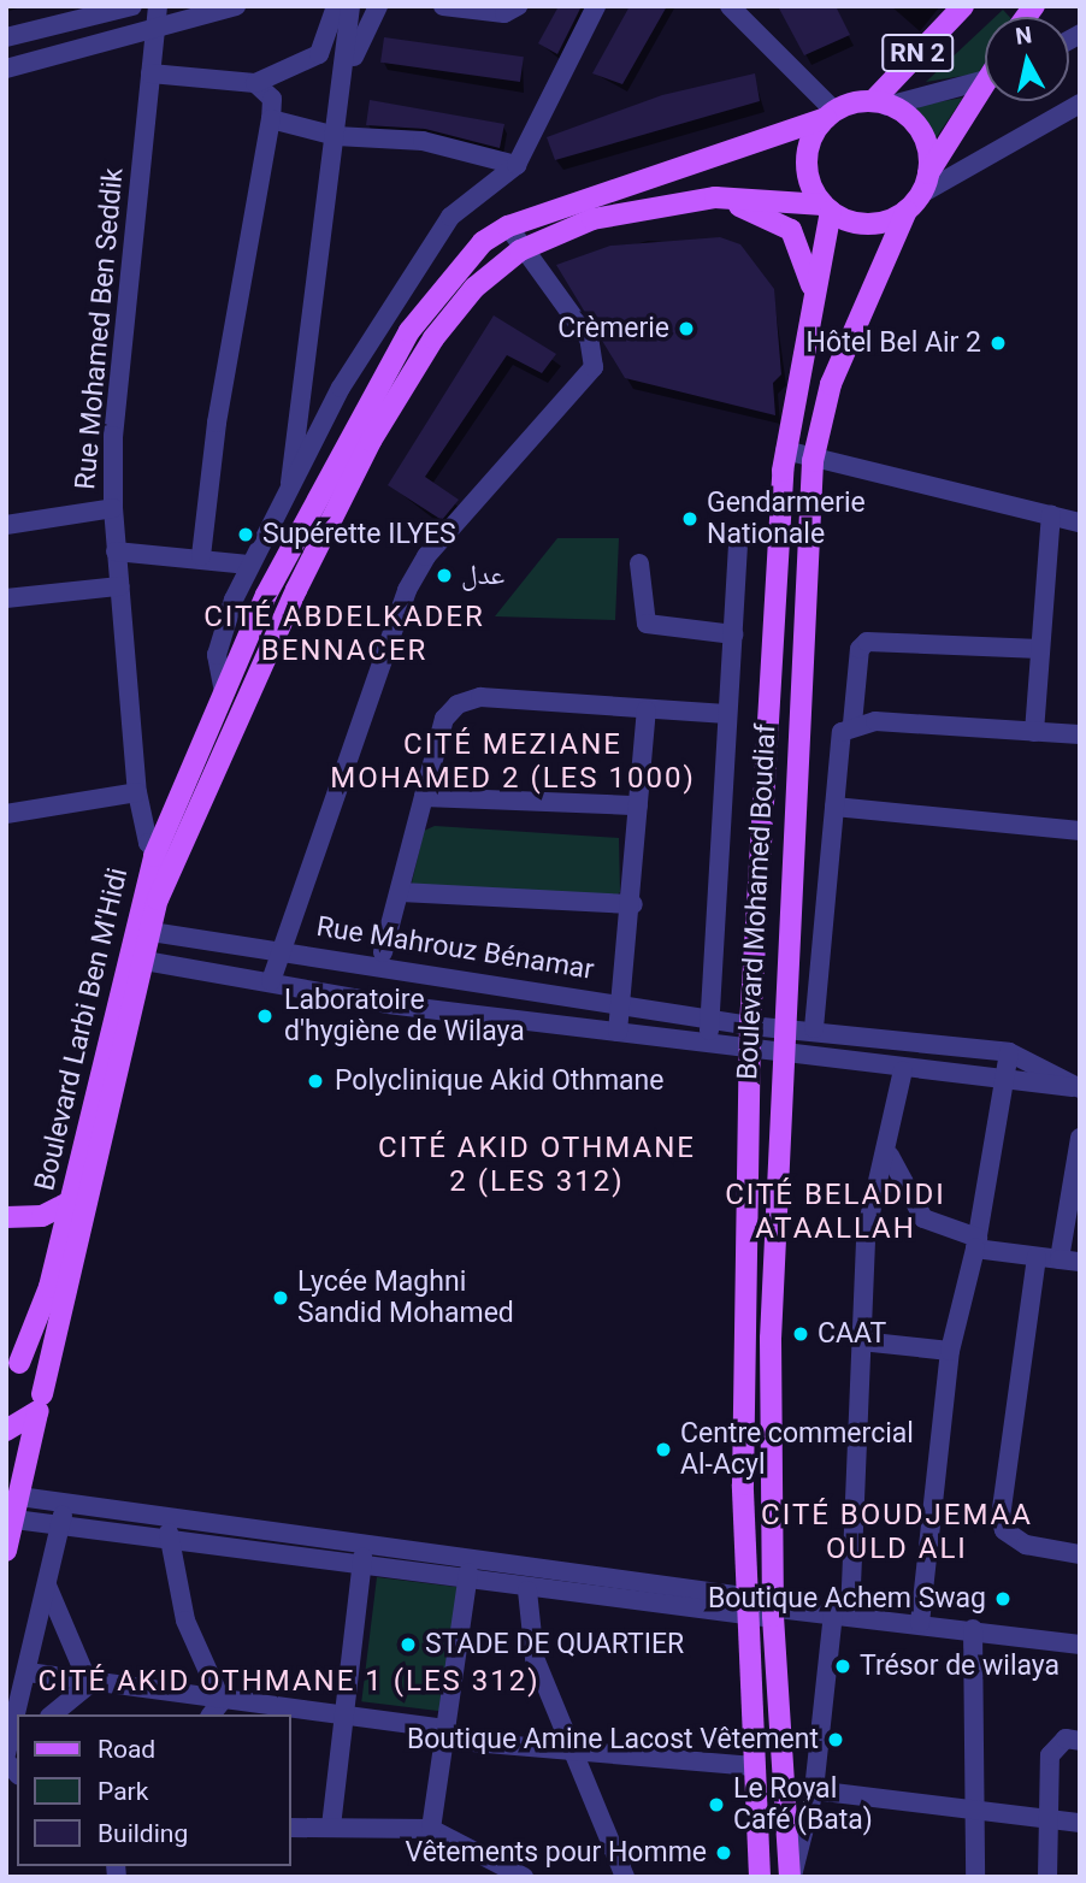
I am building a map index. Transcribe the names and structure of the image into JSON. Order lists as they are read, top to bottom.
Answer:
{
  "streets": {
    "main road": ["RN 2", "Boulevard Mohamed Boudiaf", "Boulevard Larbi Ben M'Hidi"],
    "street": ["Rue Mohamed Ben Seddik", "Rue Mahrouz Bénamar"]
  },
  "crossings": [
    ["RN 2", "Boulevard Mohamed Boudiaf"],
    ["RN 2", "Boulevard Larbi Ben M'Hidi"],
    ["Rue Mohamed Ben Seddik", "Boulevard Larbi Ben M'Hidi"],
    ["Boulevard Mohamed Boudiaf", "Rue Mahrouz Bénamar"],
    ["Boulevard Mohamed Boudiaf", "Boulevard Larbi Ben M'Hidi"],
    ["Rue Mahrouz Bénamar", "Boulevard Larbi Ben M'Hidi"]
  ],
  "districts": [
    "CITÉ ABDELKADER BENNACER",
    "CITÉ MEZIANE MOHAMED 2 (LES 1000)",
    "CITÉ AKID OTHMANE 2 (LES 312)",
    "CITÉ BELADIDI ATAALLAH",
    "CITÉ BOUDJEMAA OULD ALI",
    "CITÉ AKID OTHMANE 1 (LES 312)"
  ],
  "places": [
    "Crèmerie",
    "Hôtel Bel Air 2",
    "Gendarmerie Nationale",
    "Supérette ILYES",
    "عدل",
    "Laboratoire d'hygiène de Wilaya",
    "Polyclinique Akid Othmane",
    "Lycée Maghni Sandid Mohamed",
    "CAAT",
    "Centre commercial Al-Acyl",
    "Boutique Achem Swag",
    "STADE DE QUARTIER",
    "Trésor de wilaya",
    "Boutique Amine Lacost Vêtement",
    "Le Royal Café (Bata)",
    "Vêtements pour Homme"
  ],
  "legend": ["Road", "Park", "Building"],
  "north": "top"
}
